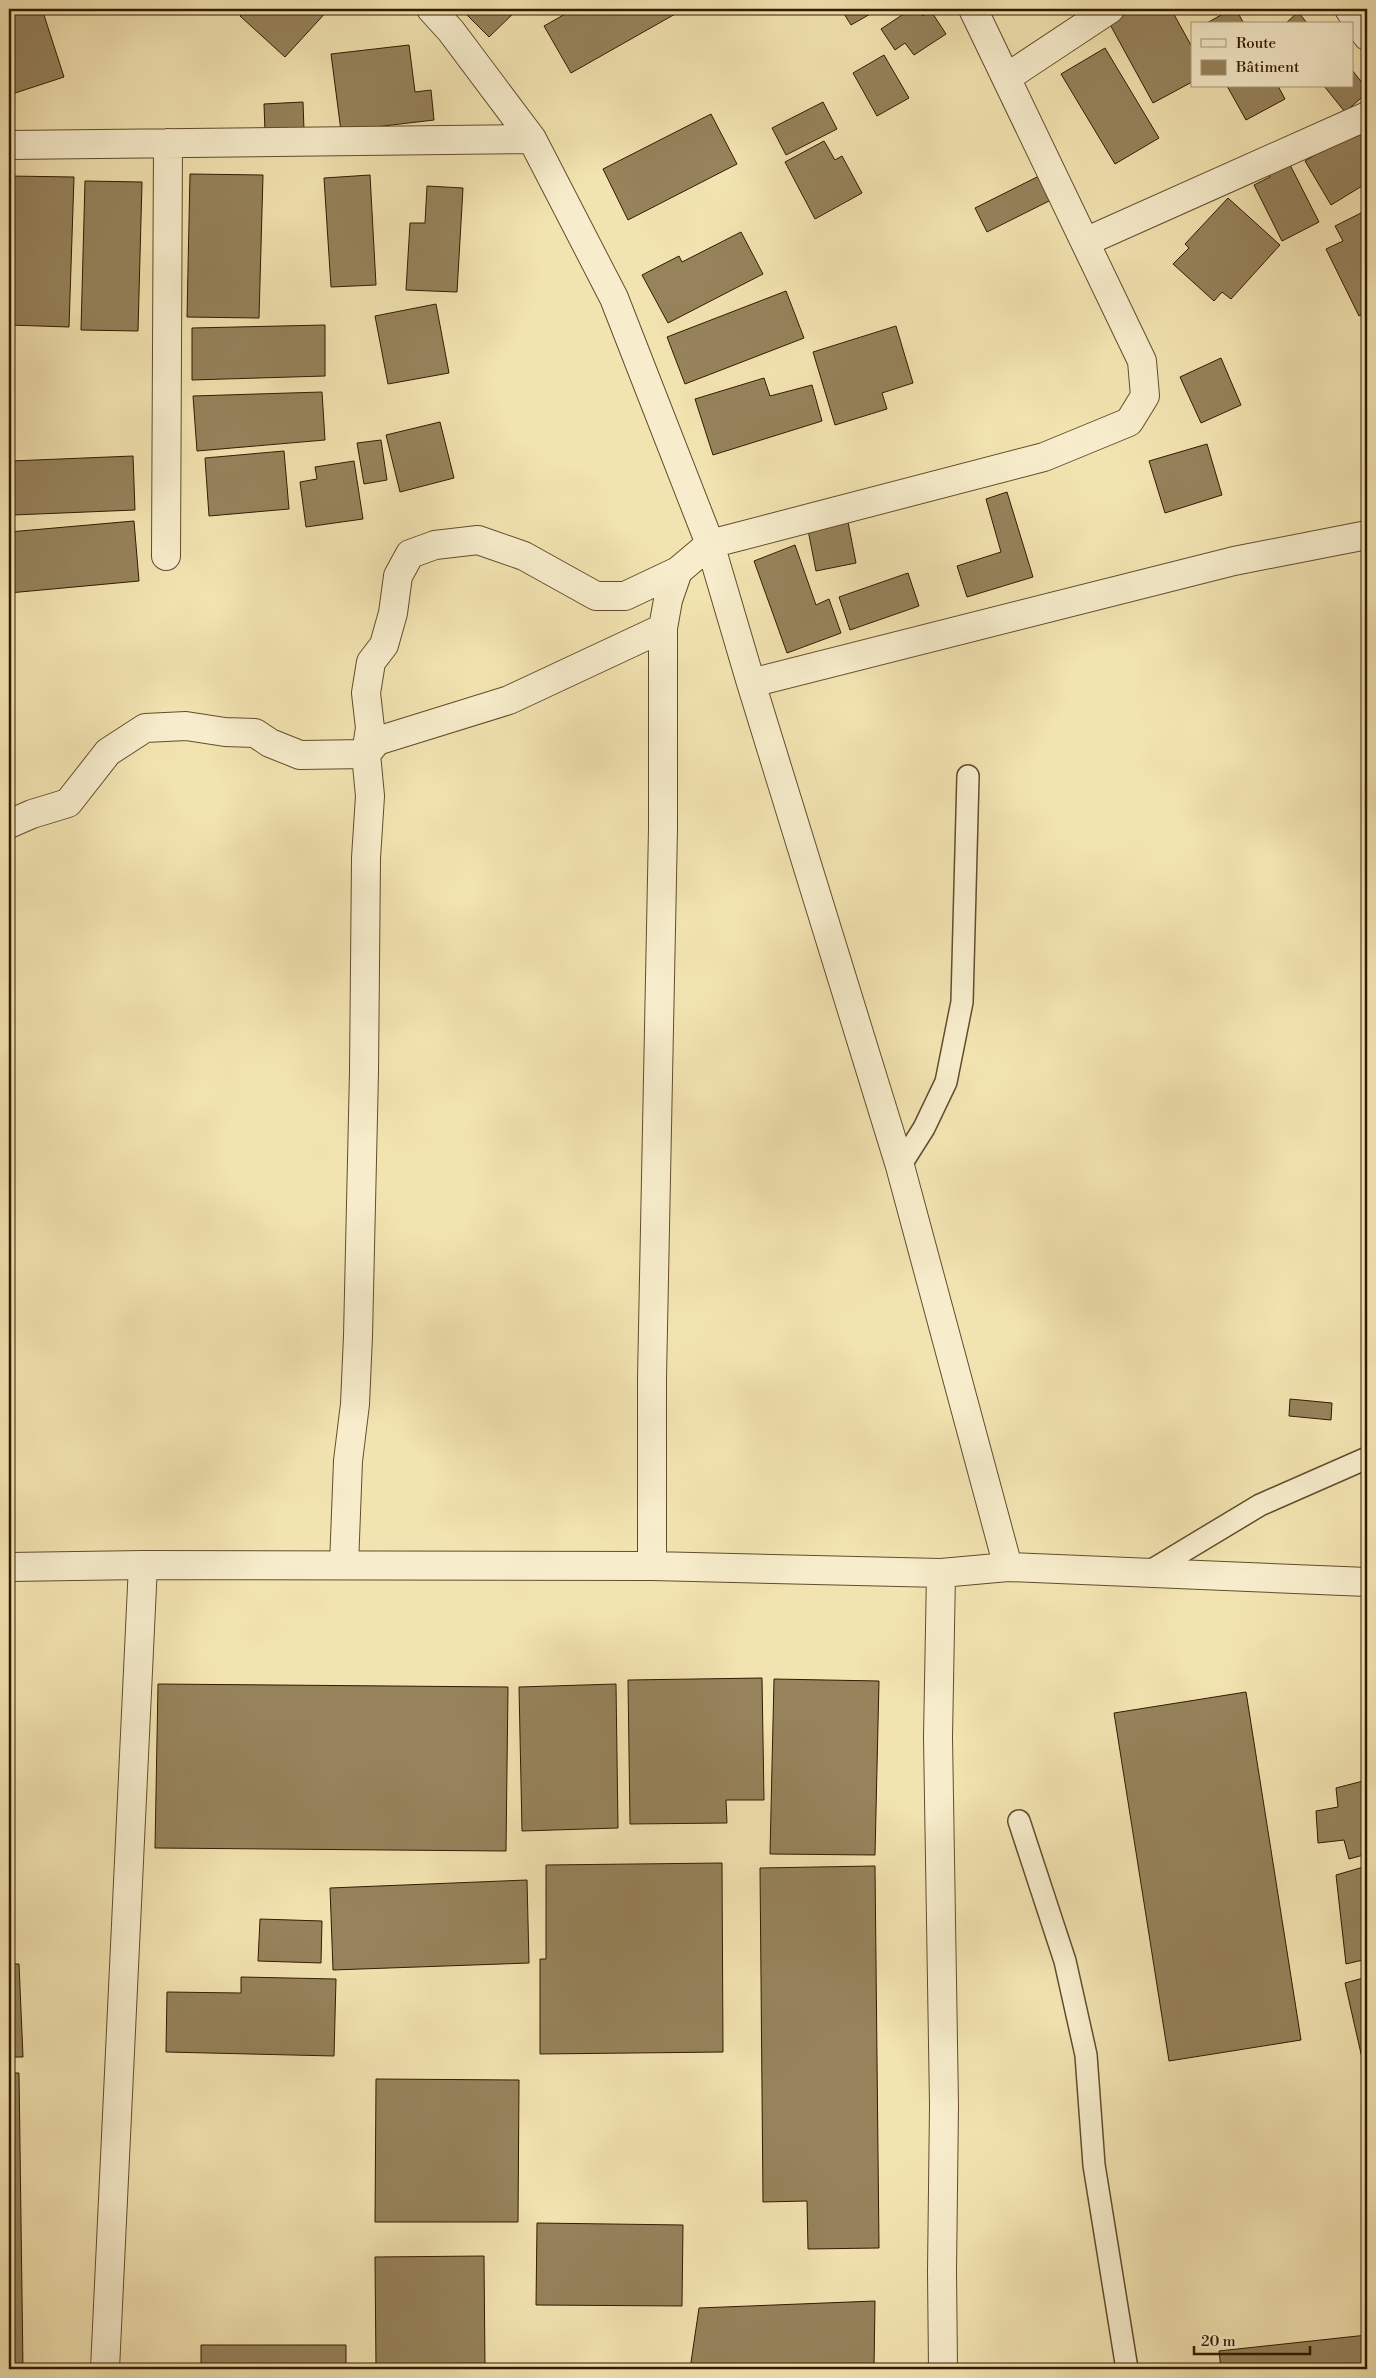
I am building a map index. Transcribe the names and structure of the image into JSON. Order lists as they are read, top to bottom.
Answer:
{
  "legend": ["Route", "Bâtiment"],
  "scale_bar": "20 m"
}
